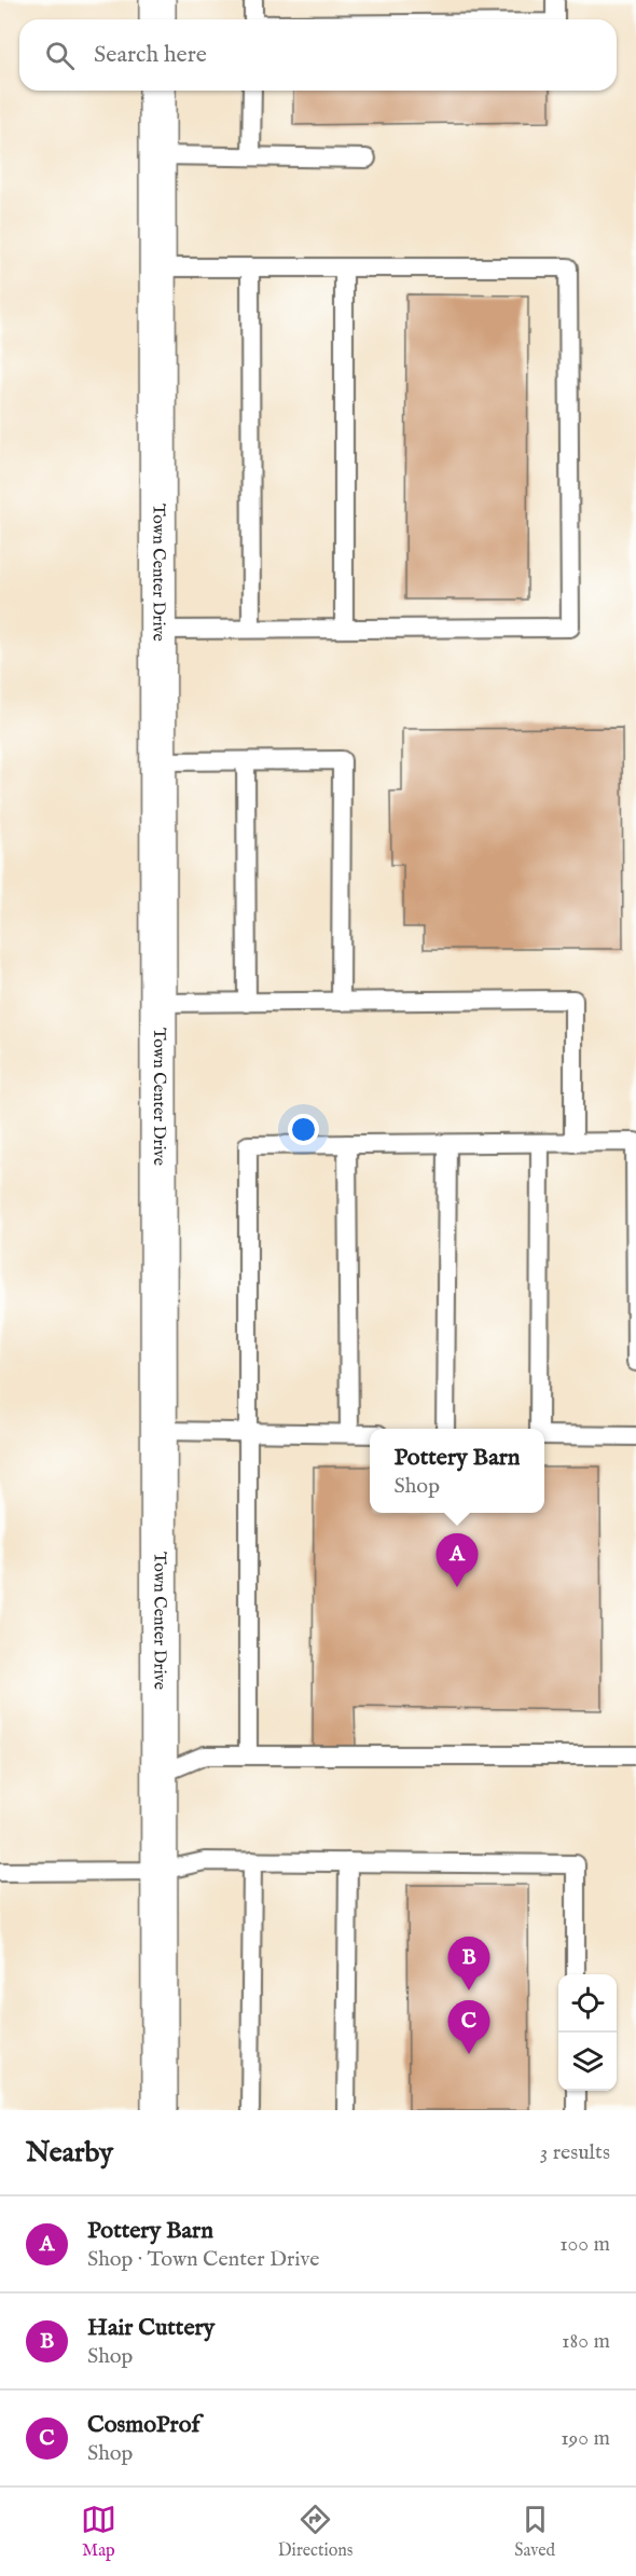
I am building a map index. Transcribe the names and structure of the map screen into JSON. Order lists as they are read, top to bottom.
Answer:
{
  "streets": {
    "street": ["Town Center Drive"]
  },
  "page": {
    "search": "Search here",
    "popup": ["Pottery Barn", "Shop"],
    "pins": ["A", "B", "C"],
    "heading": ["Nearby", "3 results"],
    "list": [
      {
        "mark": "A",
        "name": "Pottery Barn",
        "note": "Shop · Town Center Drive",
        "value": "100 m"
      },
      {
        "mark": "B",
        "name": "Hair Cuttery",
        "note": "Shop",
        "value": "180 m"
      },
      {
        "mark": "C",
        "name": "CosmoProf",
        "note": "Shop",
        "value": "190 m"
      }
    ],
    "nav": ["Map", "Directions", "Saved"]
  }
}
